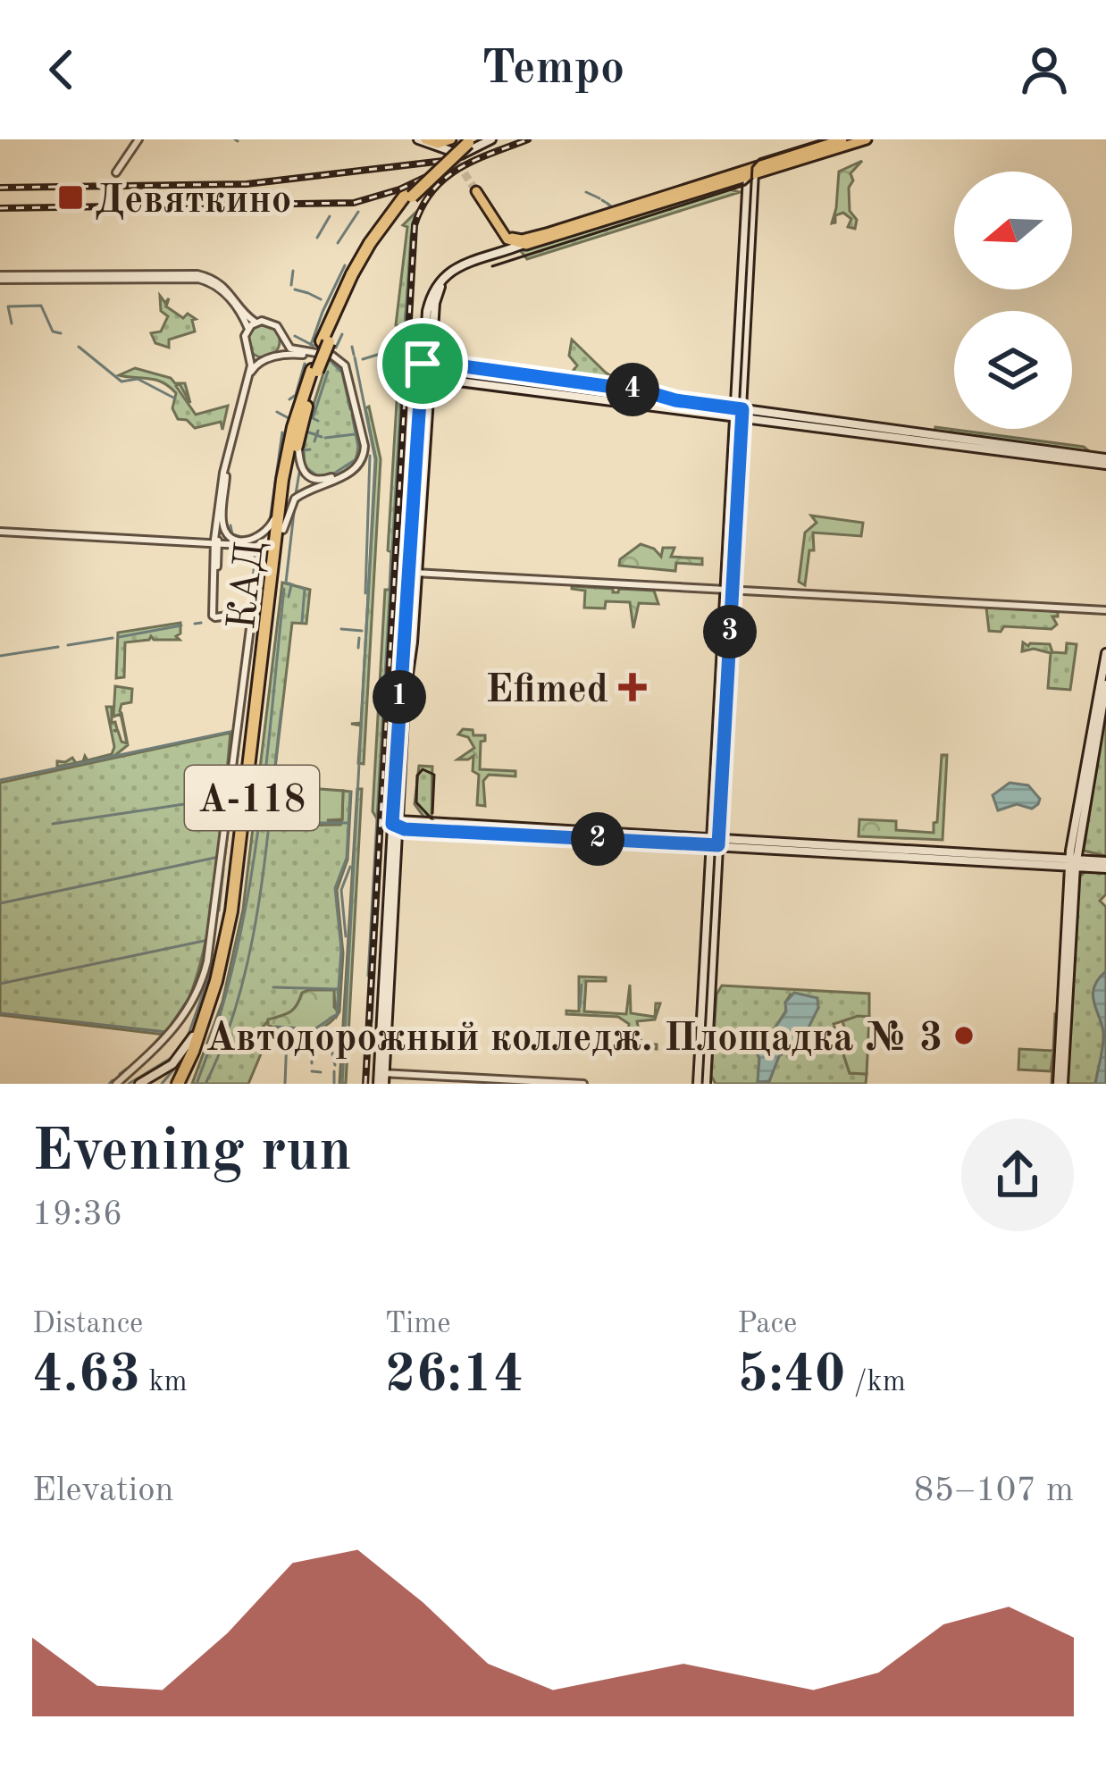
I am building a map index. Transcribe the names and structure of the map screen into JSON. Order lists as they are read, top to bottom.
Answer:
{
  "streets": {
    "highway": ["КАД", "А-118"]
  },
  "places": {
    "transit": ["Девяткино"],
    "health": ["Efimed"],
    "other": ["Автодорожный колледж. Площадка № 3"]
  },
  "north": "left",
  "page": {
    "header": "Tempo",
    "pins": [
      "4",
      "3",
      "1",
      "2"
    ],
    "heading": ["Evening run", "19:36"],
    "stats": [
      ["Distance", "4.63 km"],
      ["Time", "26:14"],
      ["Pace", "5:40 /km"]
    ],
    "chart": ["Elevation", "85–107 m"]
  }
}
